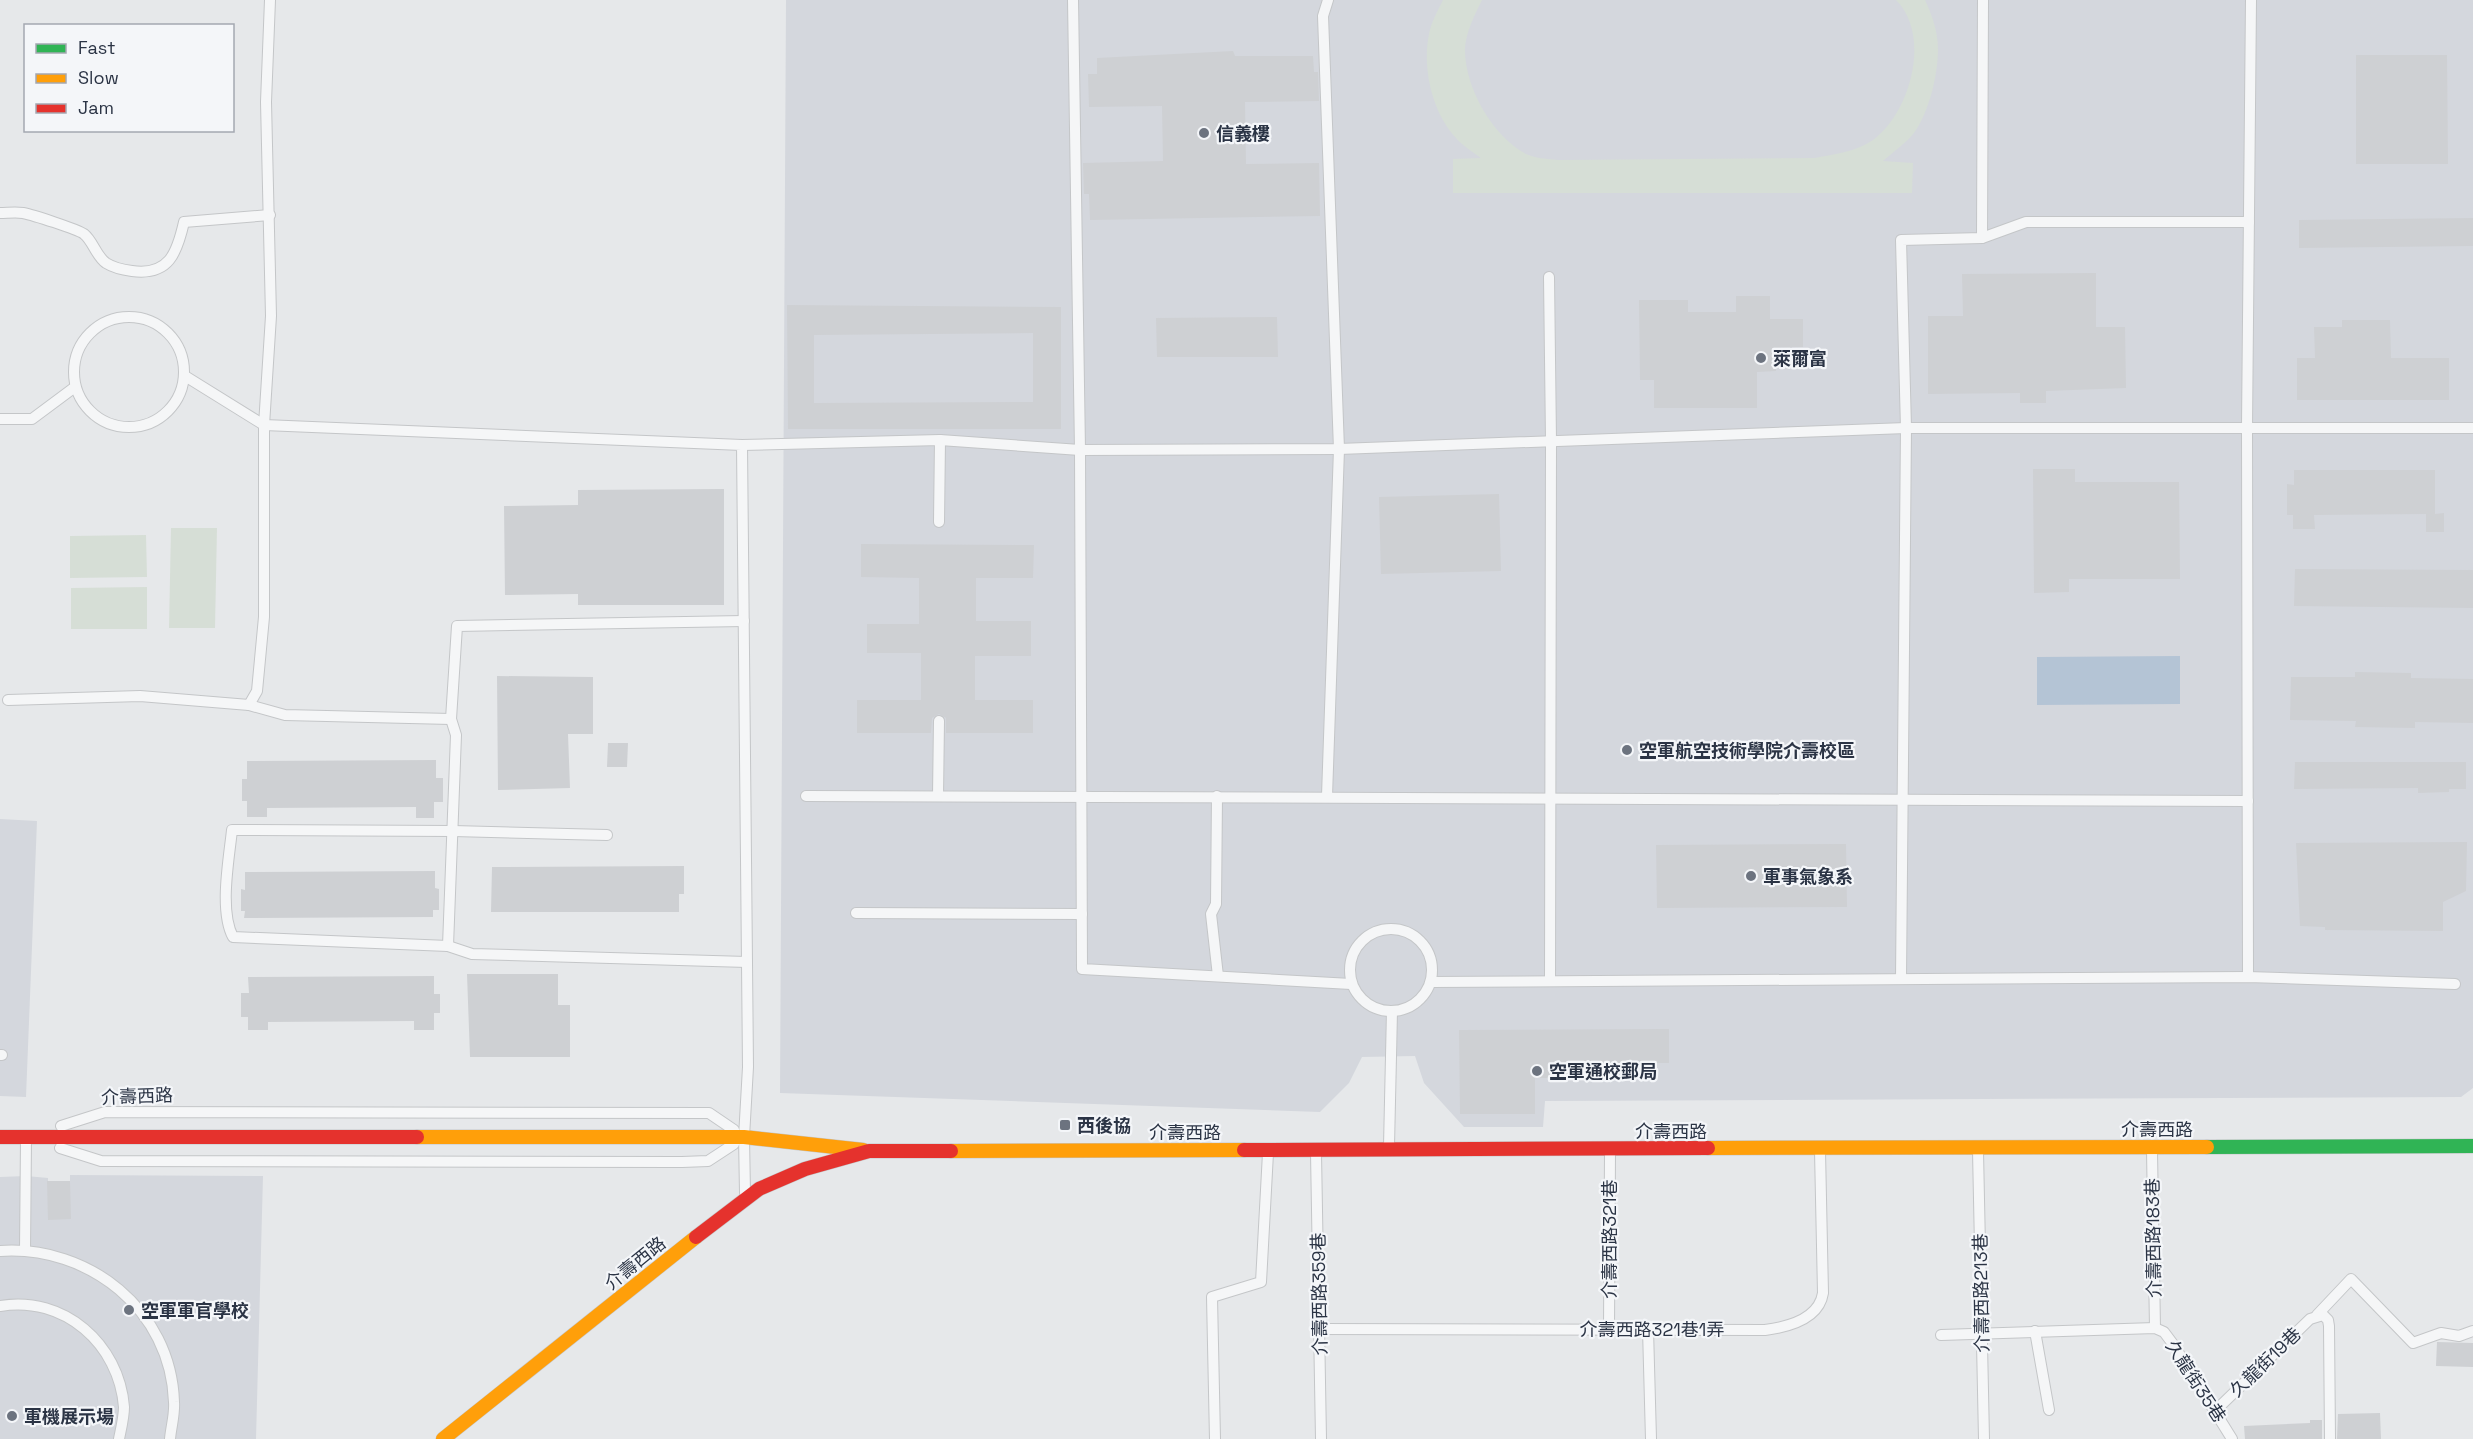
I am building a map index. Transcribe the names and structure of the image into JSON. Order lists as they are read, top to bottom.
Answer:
{
  "streets": {
    "main road": ["介壽西路"],
    "lane": [
      "介壽西路183巷",
      "介壽西路321巷",
      "介壽西路213巷",
      "介壽西路359巷",
      "介壽西路321巷1弄",
      "久龍街19巷",
      "久龍街35巷"
    ]
  },
  "crossings": [
    ["介壽西路", "介壽西路183巷"],
    ["介壽西路", "介壽西路321巷"],
    ["介壽西路", "介壽西路213巷"],
    ["介壽西路", "介壽西路359巷"],
    ["介壽西路", "介壽西路321巷1弄"],
    ["介壽西路183巷", "久龍街35巷"],
    ["介壽西路321巷", "介壽西路321巷1弄"],
    ["介壽西路359巷", "介壽西路321巷1弄"],
    ["久龍街19巷", "久龍街35巷"]
  ],
  "places": {
    "other": [
      "信義樓",
      "萊爾富",
      "空軍航空技術學院介壽校區",
      "軍事氣象系",
      "空軍通校郵局",
      "空軍軍官學校",
      "軍機展示場"
    ],
    "transit": ["西後協"]
  },
  "legend": ["Fast", "Slow", "Jam"]
}
